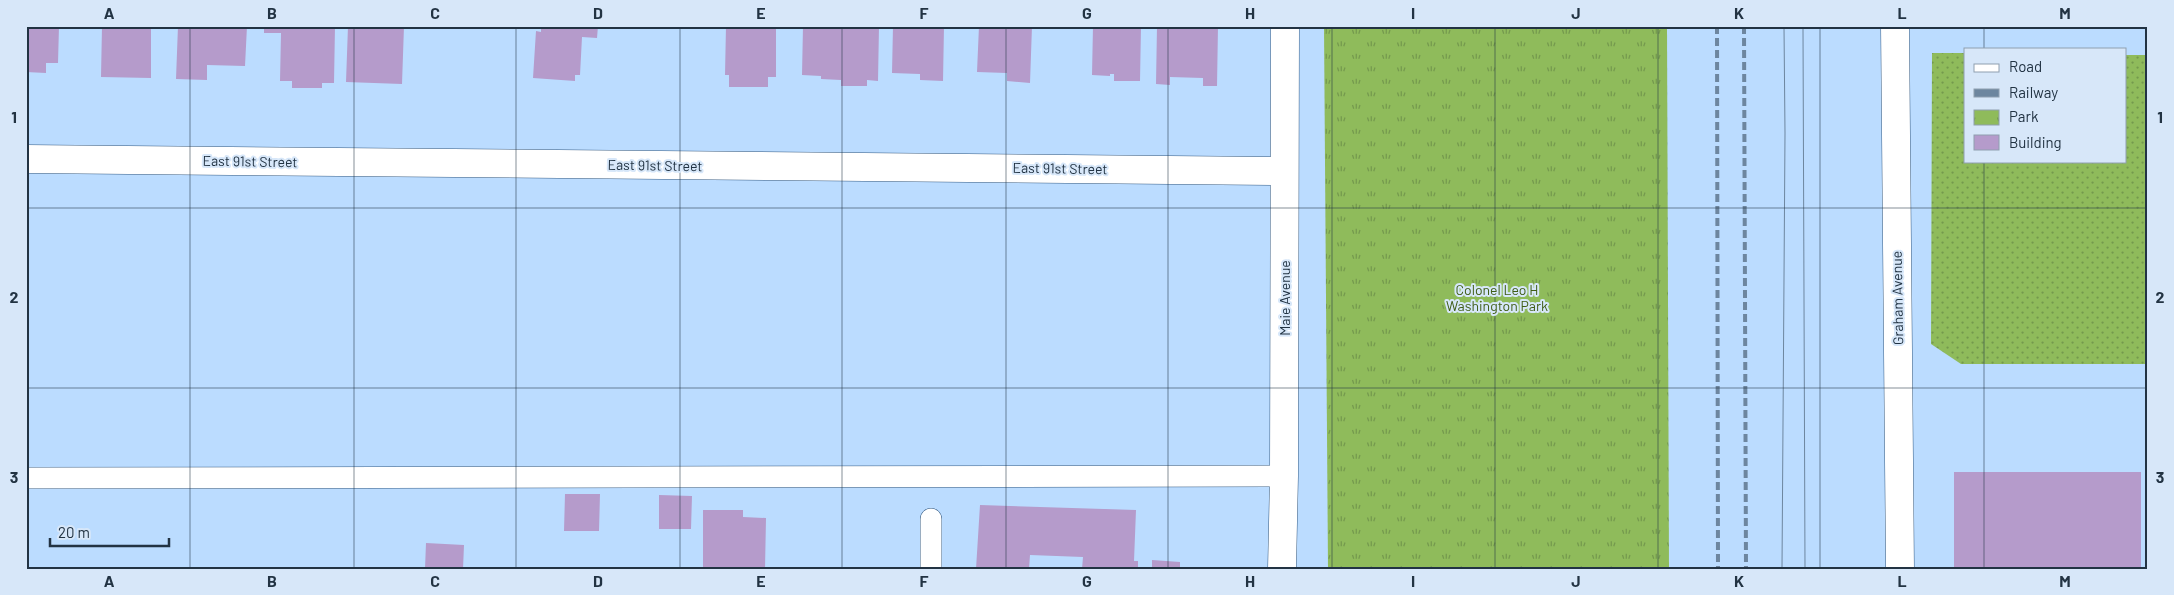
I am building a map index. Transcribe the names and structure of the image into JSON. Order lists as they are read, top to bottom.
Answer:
{
  "streets": {
    "street": ["East 91st Street", "Maie Avenue", "Graham Avenue"]
  },
  "crossings": [
    ["East 91st Street", "Maie Avenue"]
  ],
  "parks": ["Colonel Leo H Washington Park"],
  "legend": [
    "Road",
    "Railway",
    "Park",
    "Building"
  ],
  "scale_bar": "20 m",
  "grid": {
    "columns": [
      "A",
      "B",
      "C",
      "D",
      "E",
      "F",
      "G",
      "H",
      "I",
      "J",
      "K",
      "L",
      "M"
    ],
    "rows": ["1", "2", "3"]
  }
}
